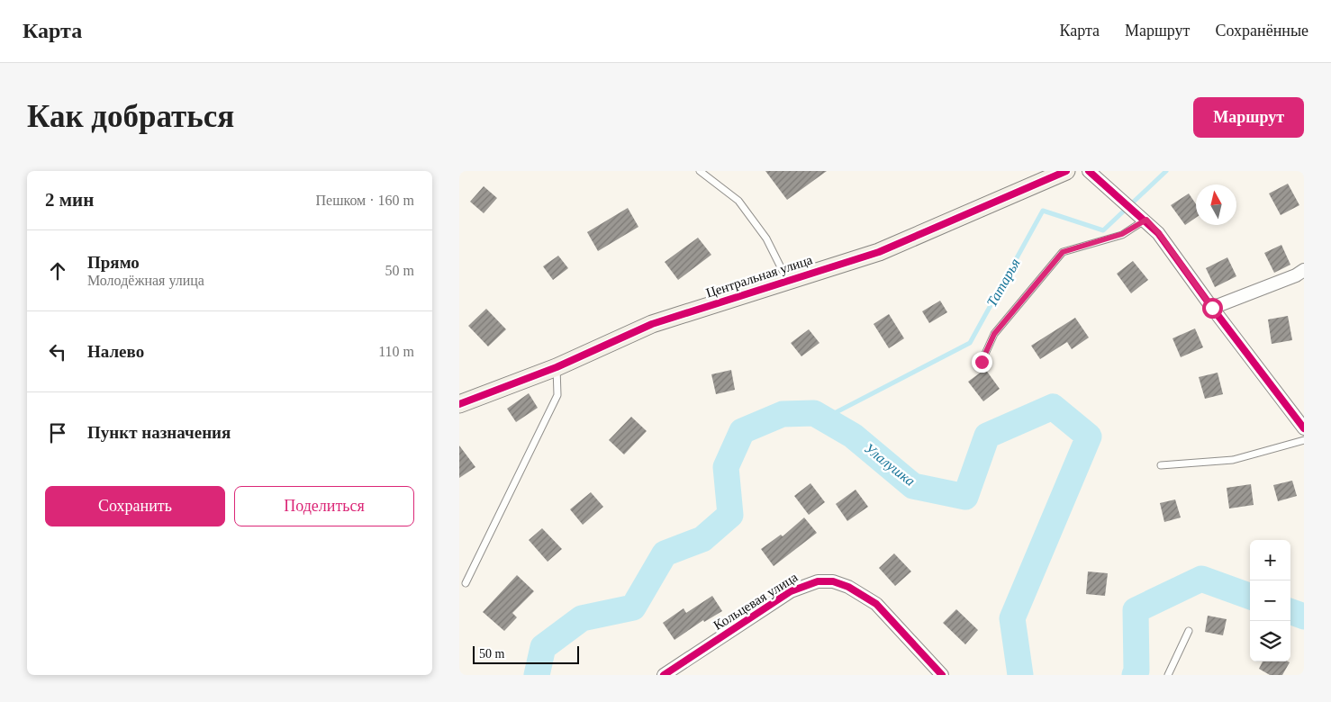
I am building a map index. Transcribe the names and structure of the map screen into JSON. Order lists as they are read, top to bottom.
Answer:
{
  "streets": {
    "street": ["Центральная улица", "Кольцевая улица"]
  },
  "water": ["Татарья", "Улалушка"],
  "scale_bar": "50 m",
  "north": "top",
  "page": {
    "header": "Карта",
    "nav": ["Карта", "Маршрут", "Сохранённые"],
    "buttons": [
      "Маршрут",
      ["Сохранить", "Поделиться"]
    ],
    "title": "Как добраться",
    "heading": ["2 мин", "Пешком · 160 m"],
    "list": [
      ["Прямо", "Молодёжная улица", "50 m"],
      ["Налево", "110 m"],
      "Пункт назначения"
    ],
    "map_buttons": ["+", "−"],
    "scale": "50 m"
  }
}
